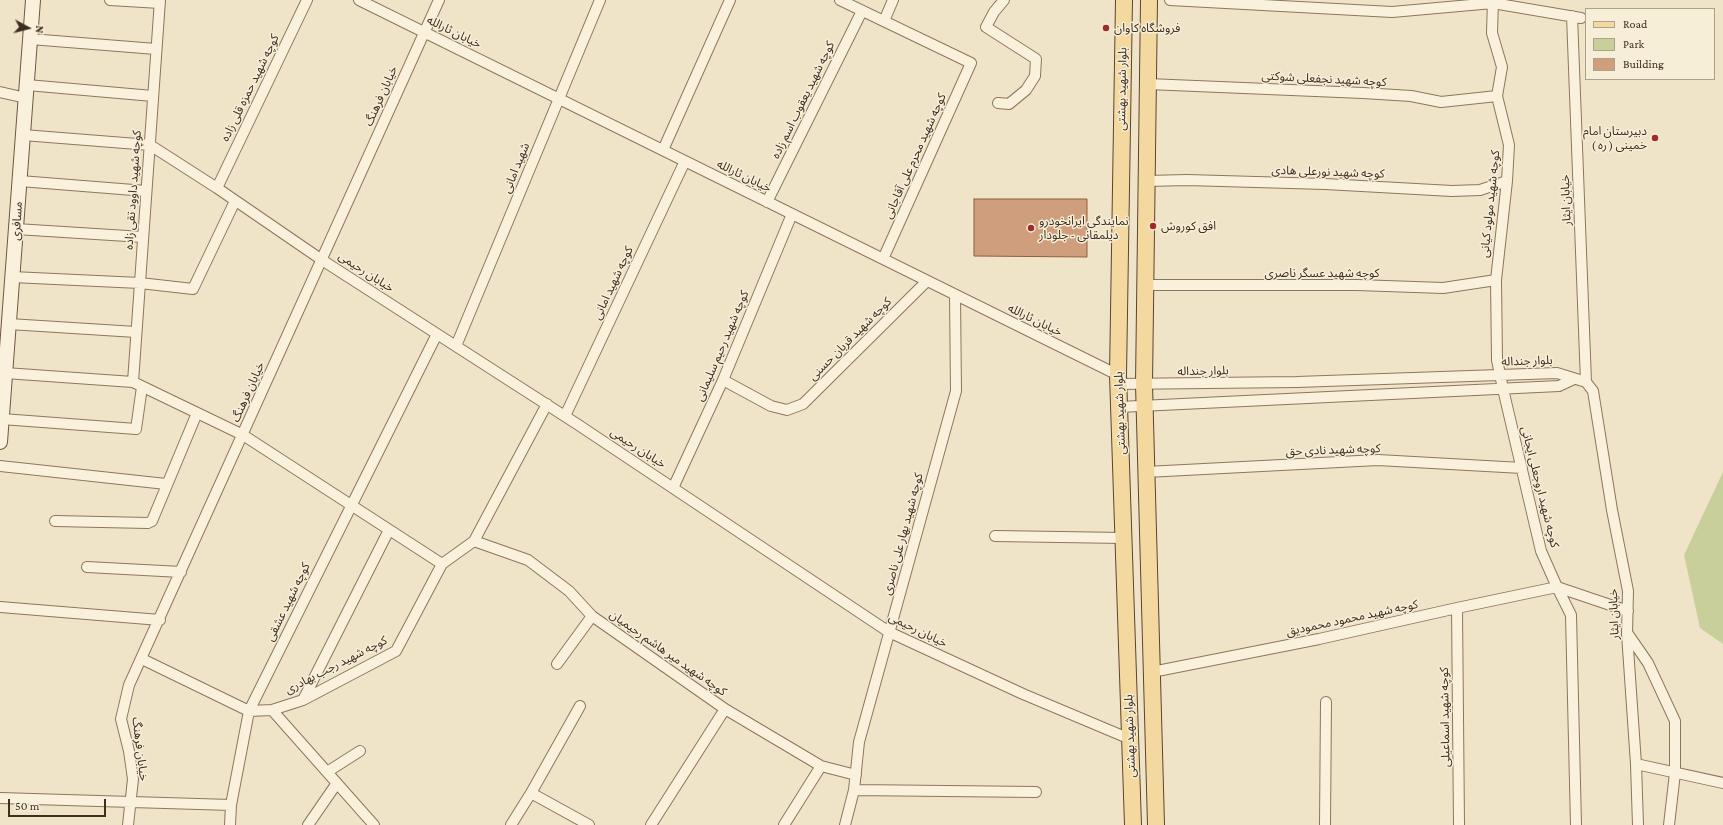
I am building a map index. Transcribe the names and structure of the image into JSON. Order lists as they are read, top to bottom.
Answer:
{
  "streets": {
    "main road": ["بلوار شهید بهشتی", "مسافری"],
    "street": [
      "خیابان ثارالله",
      "کوچه شهید نجفعلی شوکتی",
      "کوچه شهید حمزه قلی زاده",
      "خیابان فرهنگ",
      "کوچه شهید یعقوب اسم زاده",
      "کوچه شهید محرم علی آقاجانی",
      "شهید امانی",
      "کوچه شهید نورعلی هادی",
      "کوچه شهید داوود تقی زاده",
      "خیابان ایثار",
      "کوچه شهید مولود کیانی",
      "خیابان رحیمی",
      "کوچه شهید عسگر ناصری",
      "کوچه شهید امانی",
      "کوچه شهید قربان حسنی",
      "کوچه شهید رحیم سلیمانی",
      "بلوار جنداله",
      "کوچه شهید نادی حق",
      "کوچه شهید اروجعلی ایجانی",
      "کوچه شهید بهار علی ناصری",
      "کوچه شهید عشقی",
      "کوچه شهید محمود محمودیق",
      "کوچه شهید میر هاشم رحیمیان",
      "کوچه شهید رجب بهادری",
      "کوچه شهید اسماعیلی"
    ]
  },
  "crossings": [
    ["خیابان ثارالله", "بلوار شهید بهشتی"],
    ["خیابان ثارالله", "خیابان فرهنگ"],
    ["خیابان ثارالله", "کوچه شهید یعقوب اسم زاده"],
    ["خیابان ثارالله", "کوچه شهید محرم علی آقاجانی"],
    ["خیابان ثارالله", "شهید امانی"],
    ["خیابان ثارالله", "کوچه شهید امانی"],
    ["خیابان ثارالله", "کوچه شهید قربان حسنی"],
    ["خیابان ثارالله", "کوچه شهید رحیم سلیمانی"],
    ["خیابان ثارالله", "بلوار جنداله"],
    ["خیابان ثارالله", "کوچه شهید بهار علی ناصری"],
    ["کوچه شهید نجفعلی شوکتی", "بلوار شهید بهشتی"],
    ["کوچه شهید نجفعلی شوکتی", "کوچه شهید مولود کیانی"],
    ["کوچه شهید حمزه قلی زاده", "خیابان رحیمی"],
    ["بلوار شهید بهشتی", "کوچه شهید نورعلی هادی"],
    ["بلوار شهید بهشتی", "خیابان رحیمی"],
    ["بلوار شهید بهشتی", "کوچه شهید عسگر ناصری"],
    ["بلوار شهید بهشتی", "بلوار جنداله"],
    ["بلوار شهید بهشتی", "کوچه شهید نادی حق"],
    ["بلوار شهید بهشتی", "کوچه شهید محمود محمودیق"],
    ["خیابان فرهنگ", "خیابان رحیمی"],
    ["شهید امانی", "خیابان رحیمی"],
    ["کوچه شهید نورعلی هادی", "کوچه شهید مولود کیانی"],
    ["کوچه شهید داوود تقی زاده", "خیابان رحیمی"],
    ["خیابان ایثار", "کوچه شهید مولود کیانی"],
    ["کوچه شهید مولود کیانی", "کوچه شهید عسگر ناصری"],
    ["کوچه شهید مولود کیانی", "بلوار جنداله"],
    ["کوچه شهید مولود کیانی", "کوچه شهید اروجعلی ایجانی"],
    ["خیابان رحیمی", "کوچه شهید امانی"],
    ["خیابان رحیمی", "کوچه شهید رحیم سلیمانی"],
    ["خیابان رحیمی", "کوچه شهید بهار علی ناصری"],
    ["خیابان رحیمی", "کوچه شهید عشقی"],
    ["کوچه شهید قربان حسنی", "کوچه شهید رحیم سلیمانی"],
    ["کوچه شهید نادی حق", "کوچه شهید اروجعلی ایجانی"],
    ["کوچه شهید اروجعلی ایجانی", "کوچه شهید محمود محمودیق"],
    ["کوچه شهید بهار علی ناصری", "کوچه شهید میر هاشم رحیمیان"],
    ["کوچه شهید عشقی", "کوچه شهید رجب بهادری"],
    ["کوچه شهید محمود محمودیق", "کوچه شهید اسماعیلی"],
    ["کوچه شهید میر هاشم رحیمیان", "کوچه شهید رجب بهادری"]
  ],
  "places": [
    "فروشگاه کاوان",
    "دبیرستان امام خمینی ( ره )",
    "افق کوروش",
    "نمایندگی ایرانخودرو دیلمقانی - جلودار"
  ],
  "legend": ["Road", "Park", "Building"],
  "scale_bar": "50 m",
  "north": "right"
}
